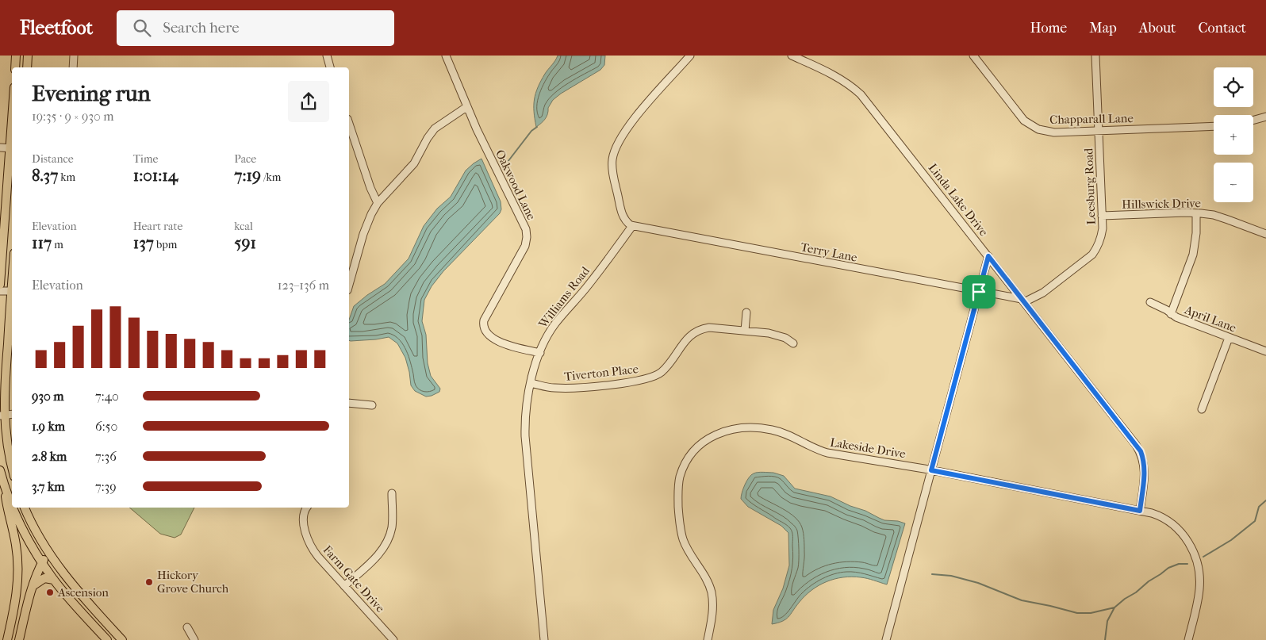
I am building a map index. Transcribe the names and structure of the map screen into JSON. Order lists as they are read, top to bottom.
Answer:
{
  "streets": {
    "street": [
      "Chapparall Lane",
      "Oakwood Lane",
      "Leesburg Road",
      "Linda Lake Drive",
      "Hillswick Drive",
      "Terry Lane",
      "Williams Road",
      "April Lane",
      "Tiverton Place",
      "Lakeside Drive",
      "Farm Gate Drive"
    ]
  },
  "crossings": [
    ["Chapparall Lane", "Leesburg Road"],
    ["Oakwood Lane", "Williams Road"],
    ["Leesburg Road", "Linda Lake Drive"],
    ["Leesburg Road", "Hillswick Drive"],
    ["Leesburg Road", "Terry Lane"],
    ["Linda Lake Drive", "Terry Lane"],
    ["Linda Lake Drive", "Lakeside Drive"],
    ["Terry Lane", "Williams Road"],
    ["Williams Road", "Tiverton Place"]
  ],
  "places": ["Hickory Grove Church", "Ascension"],
  "page": {
    "header": "Fleetfoot",
    "search": "Search here",
    "nav": [
      "Home",
      "Map",
      "About",
      "Contact"
    ],
    "map_buttons": ["+", "−"],
    "heading": ["Evening run", "19:35 · 9 × 930 m"],
    "stats": [
      ["Distance", "8.37 km"],
      ["Time", "1:01:14"],
      ["Pace", "7:19 /km"],
      ["Elevation", "117 m"],
      ["Heart rate", "137 bpm"],
      ["kcal", "591"]
    ],
    "chart": ["Elevation", "123–136 m"],
    "list": [
      {
        "name": "930 m",
        "note": "7:40"
      },
      {
        "name": "1.9 km",
        "note": "6:50"
      },
      {
        "name": "2.8 km",
        "note": "7:36"
      },
      {
        "name": "3.7 km",
        "note": "7:39"
      }
    ]
  }
}
